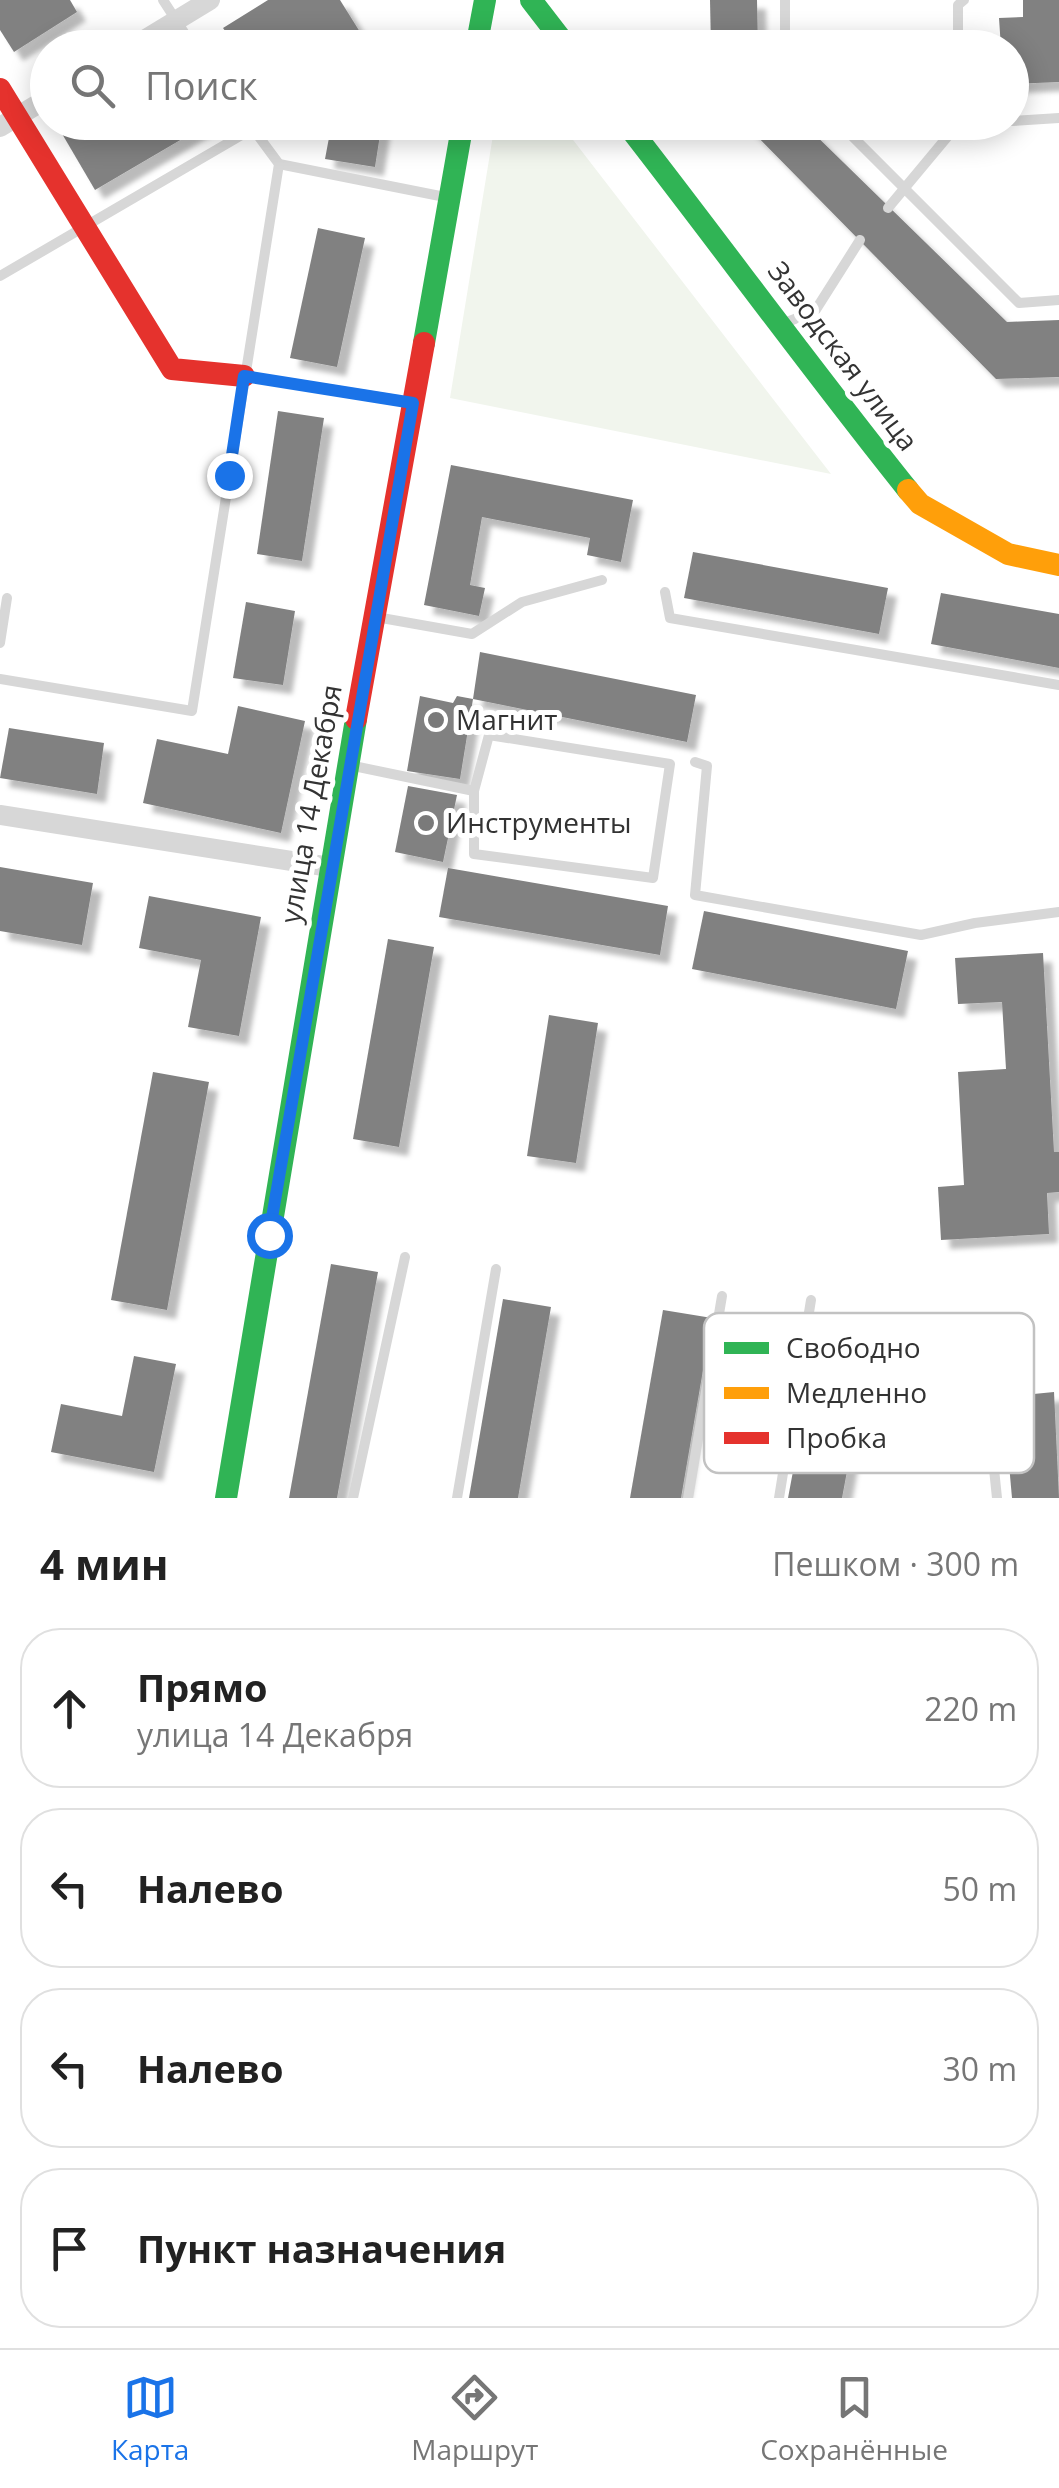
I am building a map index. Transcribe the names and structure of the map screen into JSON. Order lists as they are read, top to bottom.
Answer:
{
  "streets": {
    "main road": ["Заводская улица", "улица 14 Декабря"]
  },
  "places": ["Магнит", "Инструменты"],
  "legend": ["Свободно", "Медленно", "Пробка"],
  "page": {
    "search": "Поиск",
    "heading": ["4 мин", "Пешком · 300 m"],
    "list": [
      ["Прямо", "улица 14 Декабря", "220 m"],
      ["Налево", "50 m"],
      ["Налево", "30 m"],
      "Пункт назначения"
    ],
    "nav": ["Карта", "Маршрут", "Сохранённые"]
  }
}
